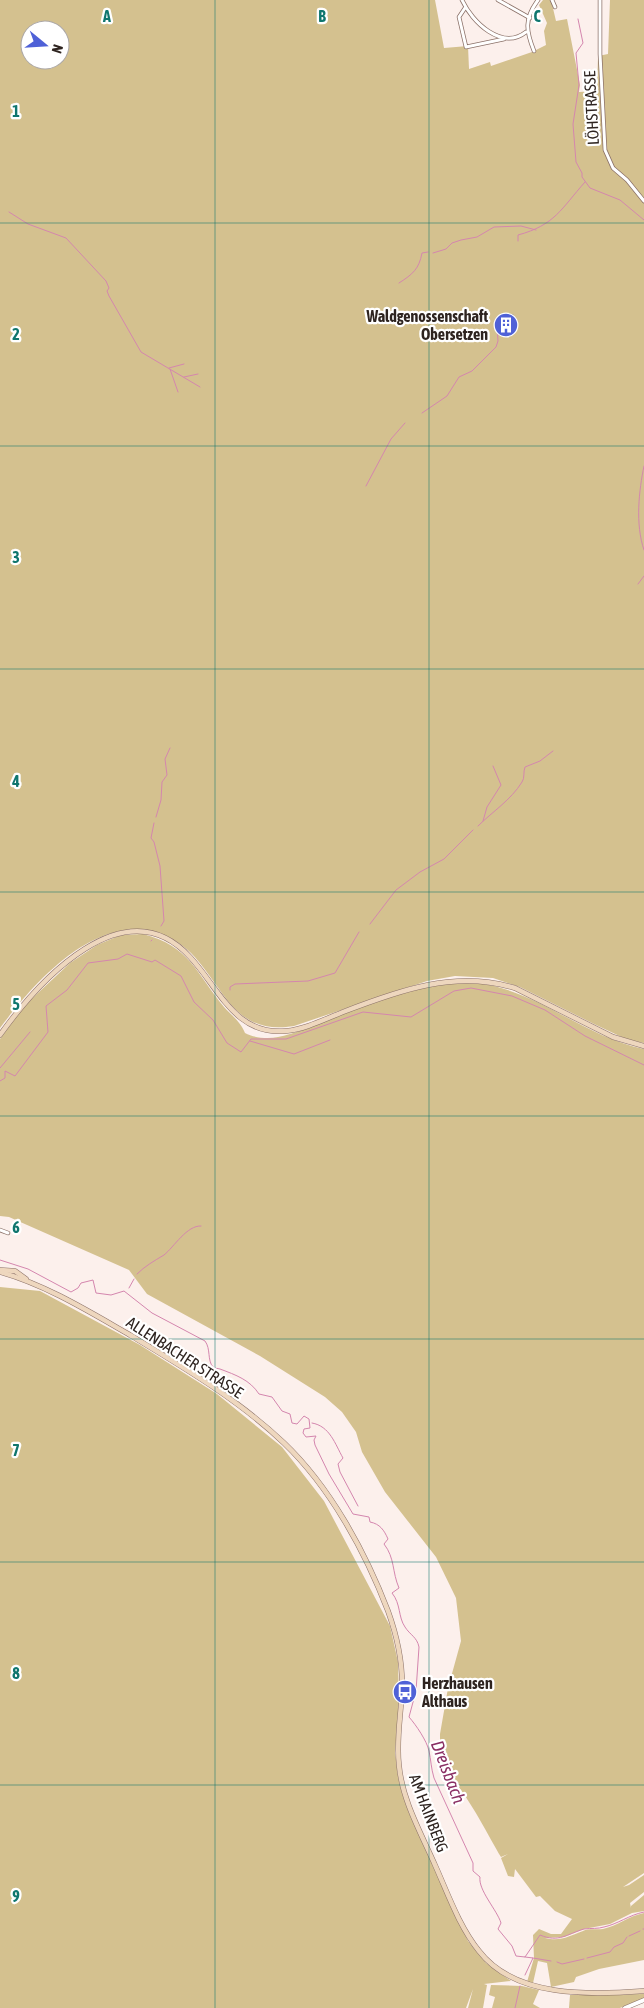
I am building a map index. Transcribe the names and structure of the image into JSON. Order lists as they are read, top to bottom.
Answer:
{
  "streets": {
    "main road": ["ALLENBACHER STRASSE", "AM HAINBERG"],
    "street": ["LÖHSTRASSE"]
  },
  "crossings": [
    ["ALLENBACHER STRASSE", "AM HAINBERG"]
  ],
  "water": ["Dreisbach"],
  "places": {
    "building": ["Waldgenossenschaft Obersetzen"],
    "bus stop": ["Herzhausen Althaus"]
  },
  "north": "right",
  "grid": {
    "columns": ["A", "B", "C"],
    "rows": [
      "1",
      "2",
      "3",
      "4",
      "5",
      "6",
      "7",
      "8",
      "9"
    ]
  }
}
